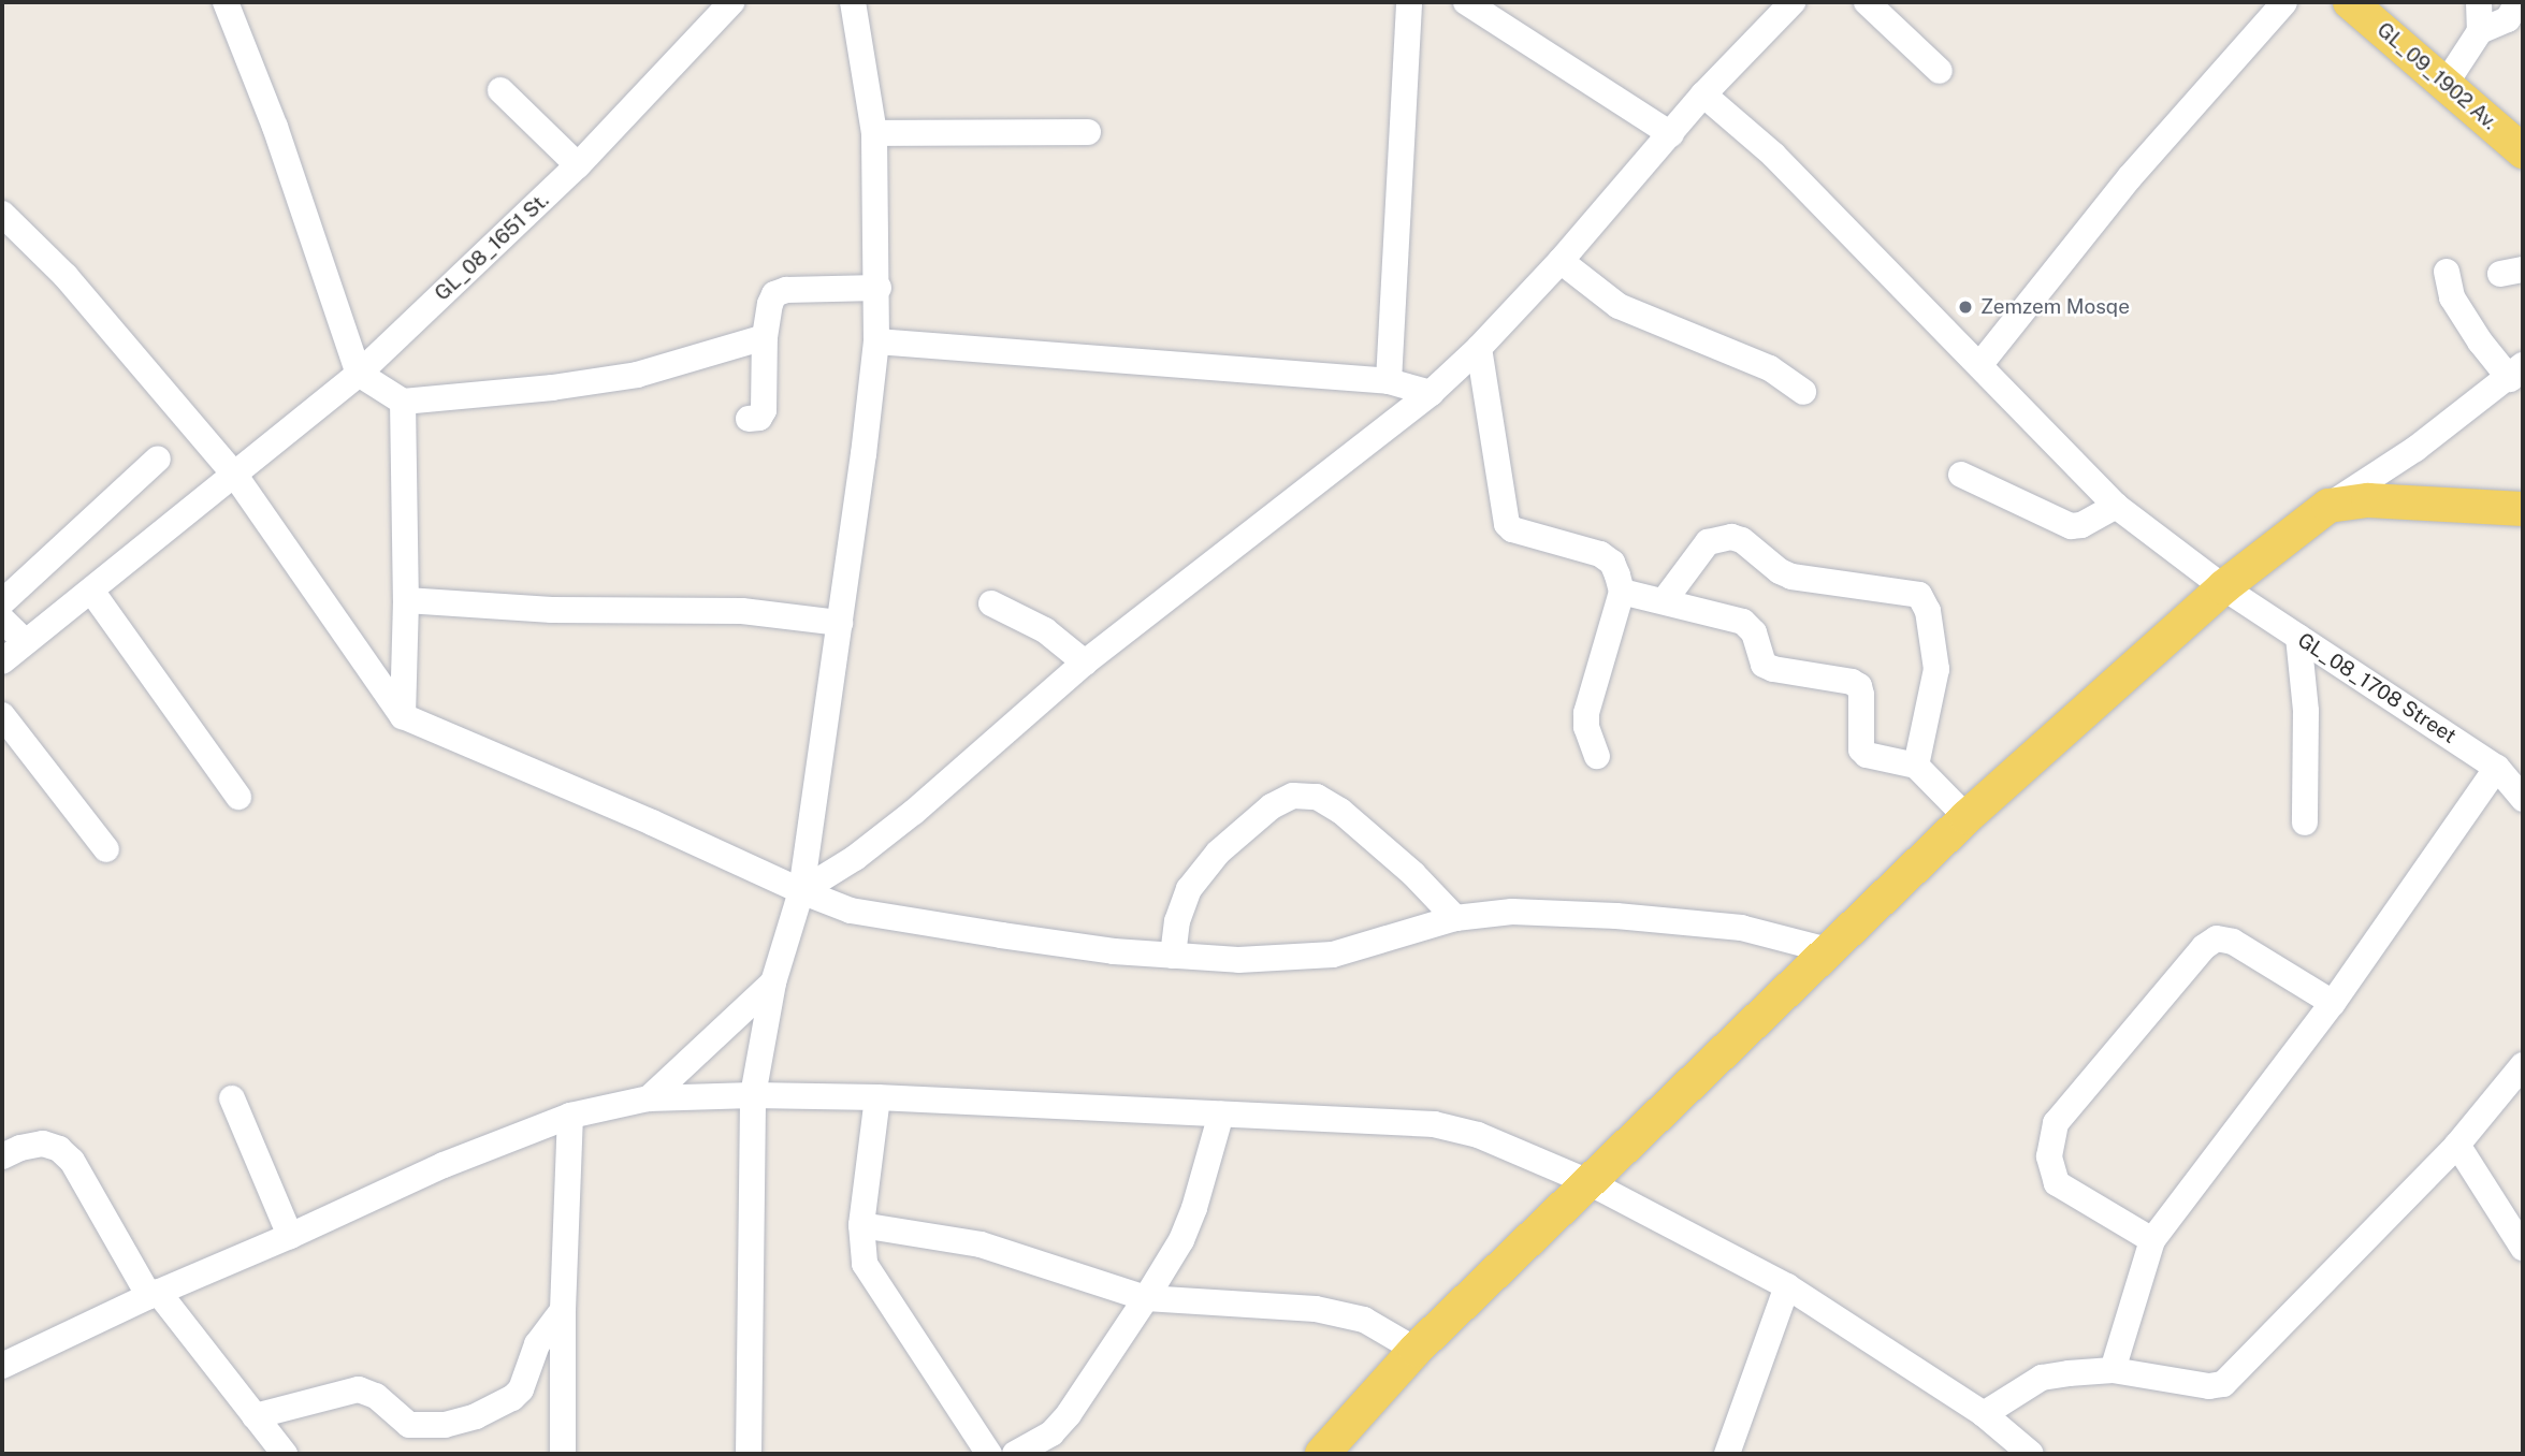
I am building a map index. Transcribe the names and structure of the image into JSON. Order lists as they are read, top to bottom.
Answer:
{
  "streets": {
    "main road": ["GL_09_1902 Av."],
    "street": ["GL_08_1651 St.", "GL_08_1708 Street"]
  },
  "places": ["Zemzem Mosqe"]
}
